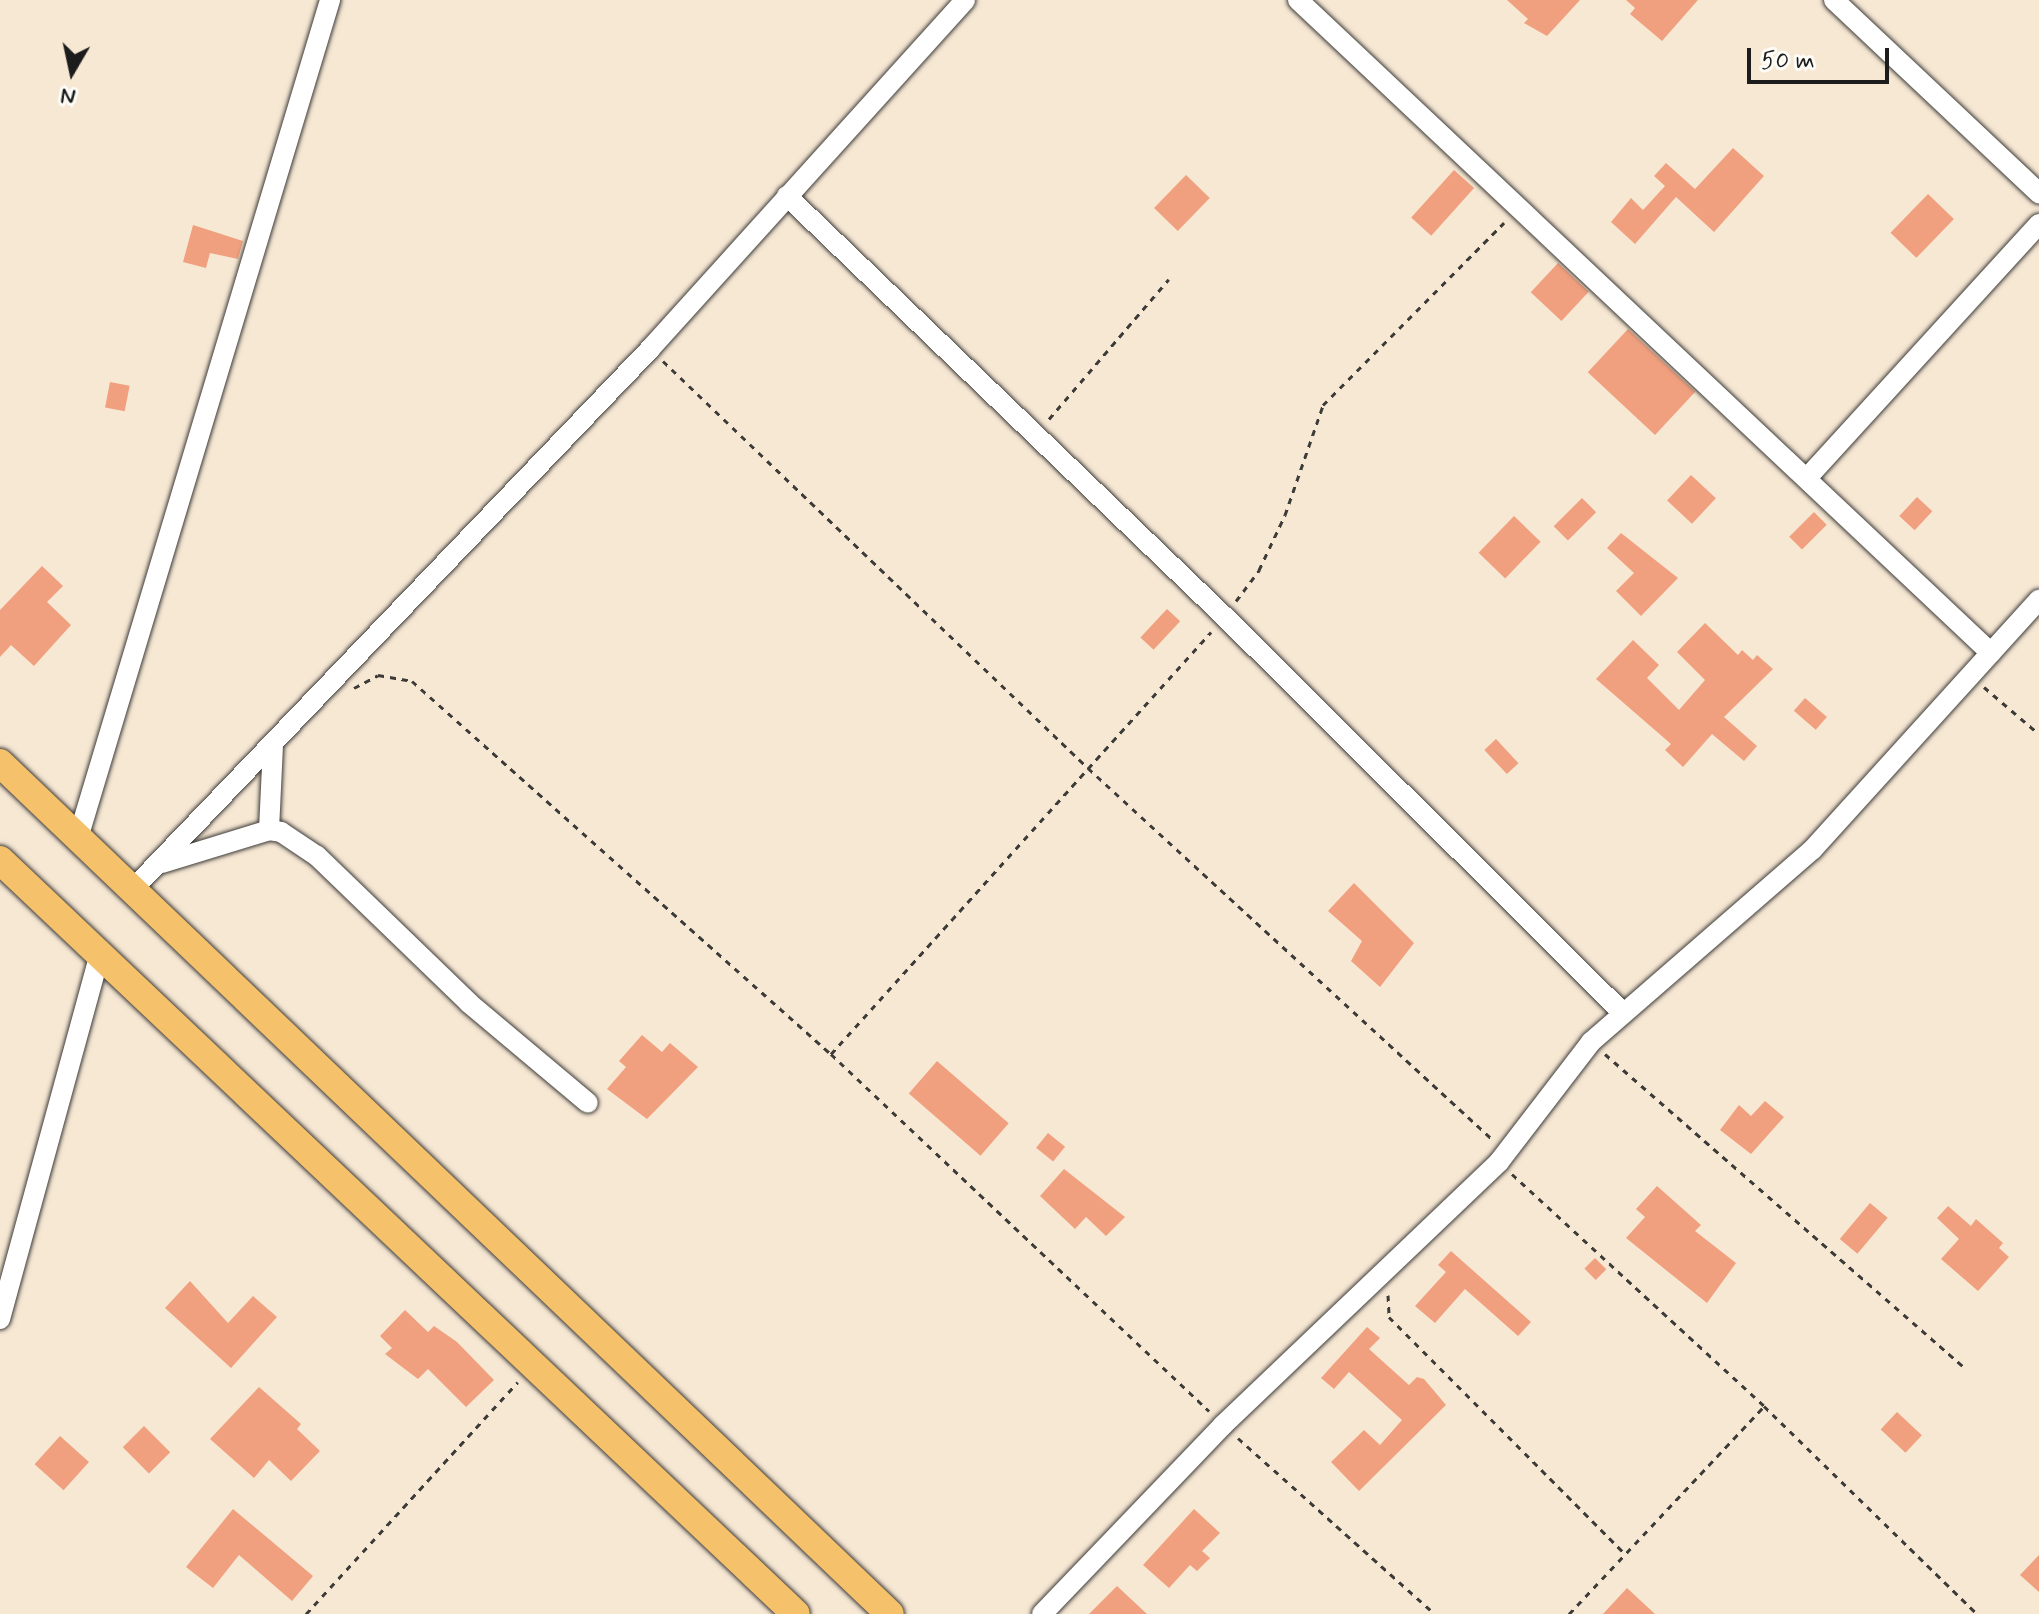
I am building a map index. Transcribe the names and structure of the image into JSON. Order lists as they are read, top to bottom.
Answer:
{
  "scale_bar": "50 m",
  "north": "bottom"
}
